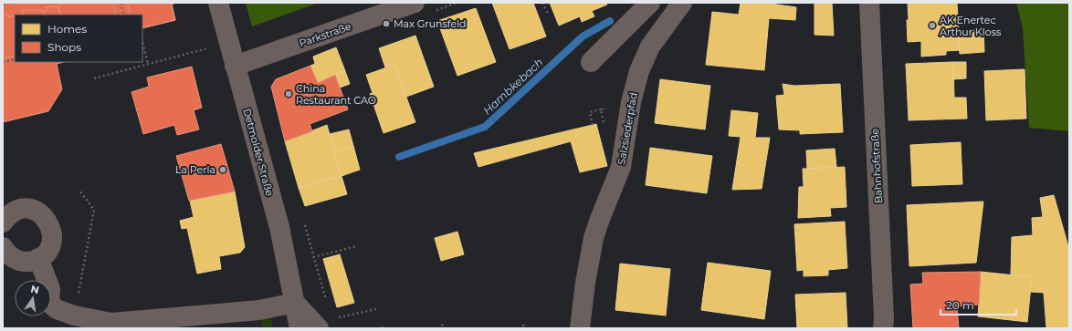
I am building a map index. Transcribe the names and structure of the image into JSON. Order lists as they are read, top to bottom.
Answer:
{
  "streets": {
    "street": [
      "Parkstraße",
      "Salzsiederpfad",
      "Detmolder Straße",
      "Bahnhofstraße"
    ]
  },
  "crossings": [
    ["Parkstraße", "Detmolder Straße"]
  ],
  "water": ["Hambkebach"],
  "places": [
    "Max Grunsfeld",
    "AK Enertec Arthur Kloss",
    "China Restaurant CAO",
    "La Perla"
  ],
  "legend": ["Homes", "Shops"],
  "scale_bar": "20 m",
  "north": "top"
}
